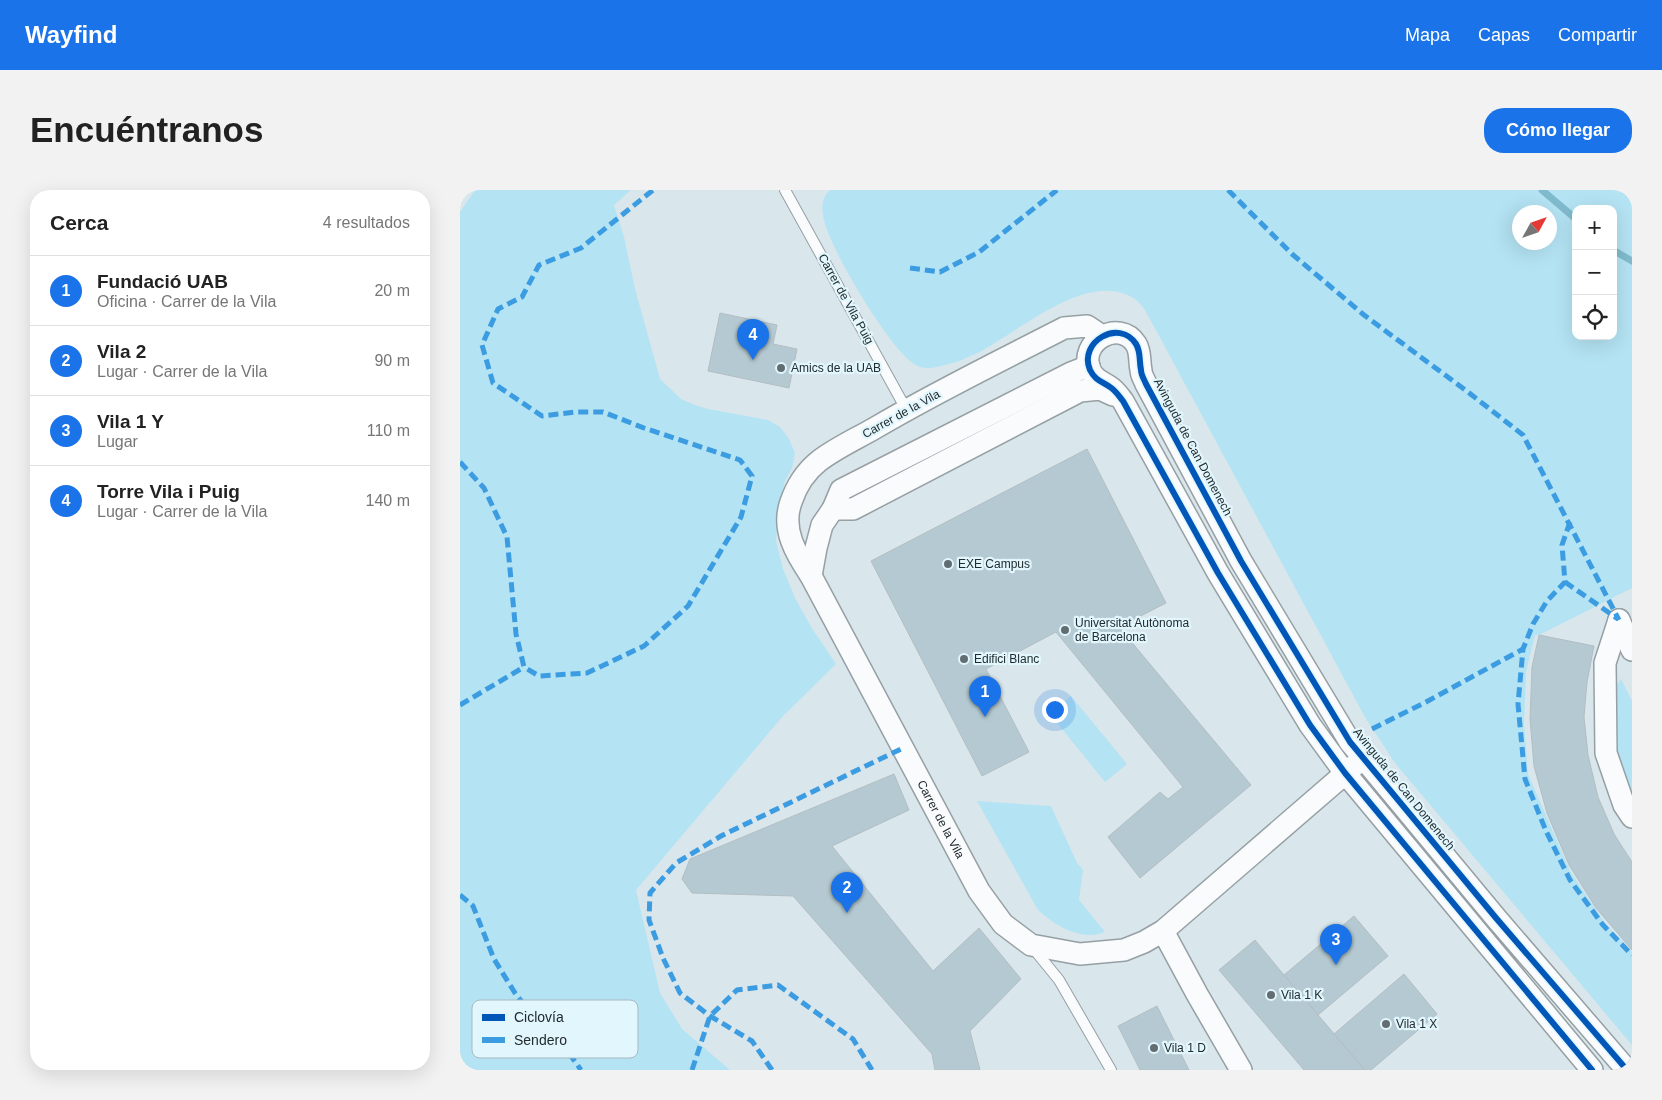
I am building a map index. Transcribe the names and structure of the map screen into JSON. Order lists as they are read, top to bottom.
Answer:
{
  "streets": {
    "street": ["Carrer de la Vila", "Avinguda de Can Domenech"],
    "lane": ["Carrer de Vila Puig"]
  },
  "crossings": [
    ["Carrer de Vila Puig", "Carrer de la Vila"],
    ["Carrer de la Vila", "Avinguda de Can Domenech"]
  ],
  "places": [
    "Amics de la UAB",
    "EXE Campus",
    "Universitat Autònoma de Barcelona",
    "Edifici Blanc",
    "Vila 1 K",
    "Vila 1 X",
    "Vila 1 D"
  ],
  "legend": ["Ciclovía", "Sendero"],
  "north": "top right",
  "page": {
    "header": "Wayfind",
    "nav": ["Mapa", "Capas", "Compartir"],
    "buttons": "Cómo llegar",
    "title": "Encuéntranos",
    "heading": ["Cerca", "4 resultados"],
    "map_buttons": ["+", "−"],
    "list": [
      {
        "mark": "1",
        "name": "Fundació UAB",
        "note": "Oficina · Carrer de la Vila",
        "value": "20 m"
      },
      {
        "mark": "2",
        "name": "Vila 2",
        "note": "Lugar · Carrer de la Vila",
        "value": "90 m"
      },
      {
        "mark": "3",
        "name": "Vila 1 Y",
        "note": "Lugar",
        "value": "110 m"
      },
      {
        "mark": "4",
        "name": "Torre Vila i Puig",
        "note": "Lugar · Carrer de la Vila",
        "value": "140 m"
      }
    ],
    "pins": [
      "4",
      "1",
      "2",
      "3"
    ]
  }
}
